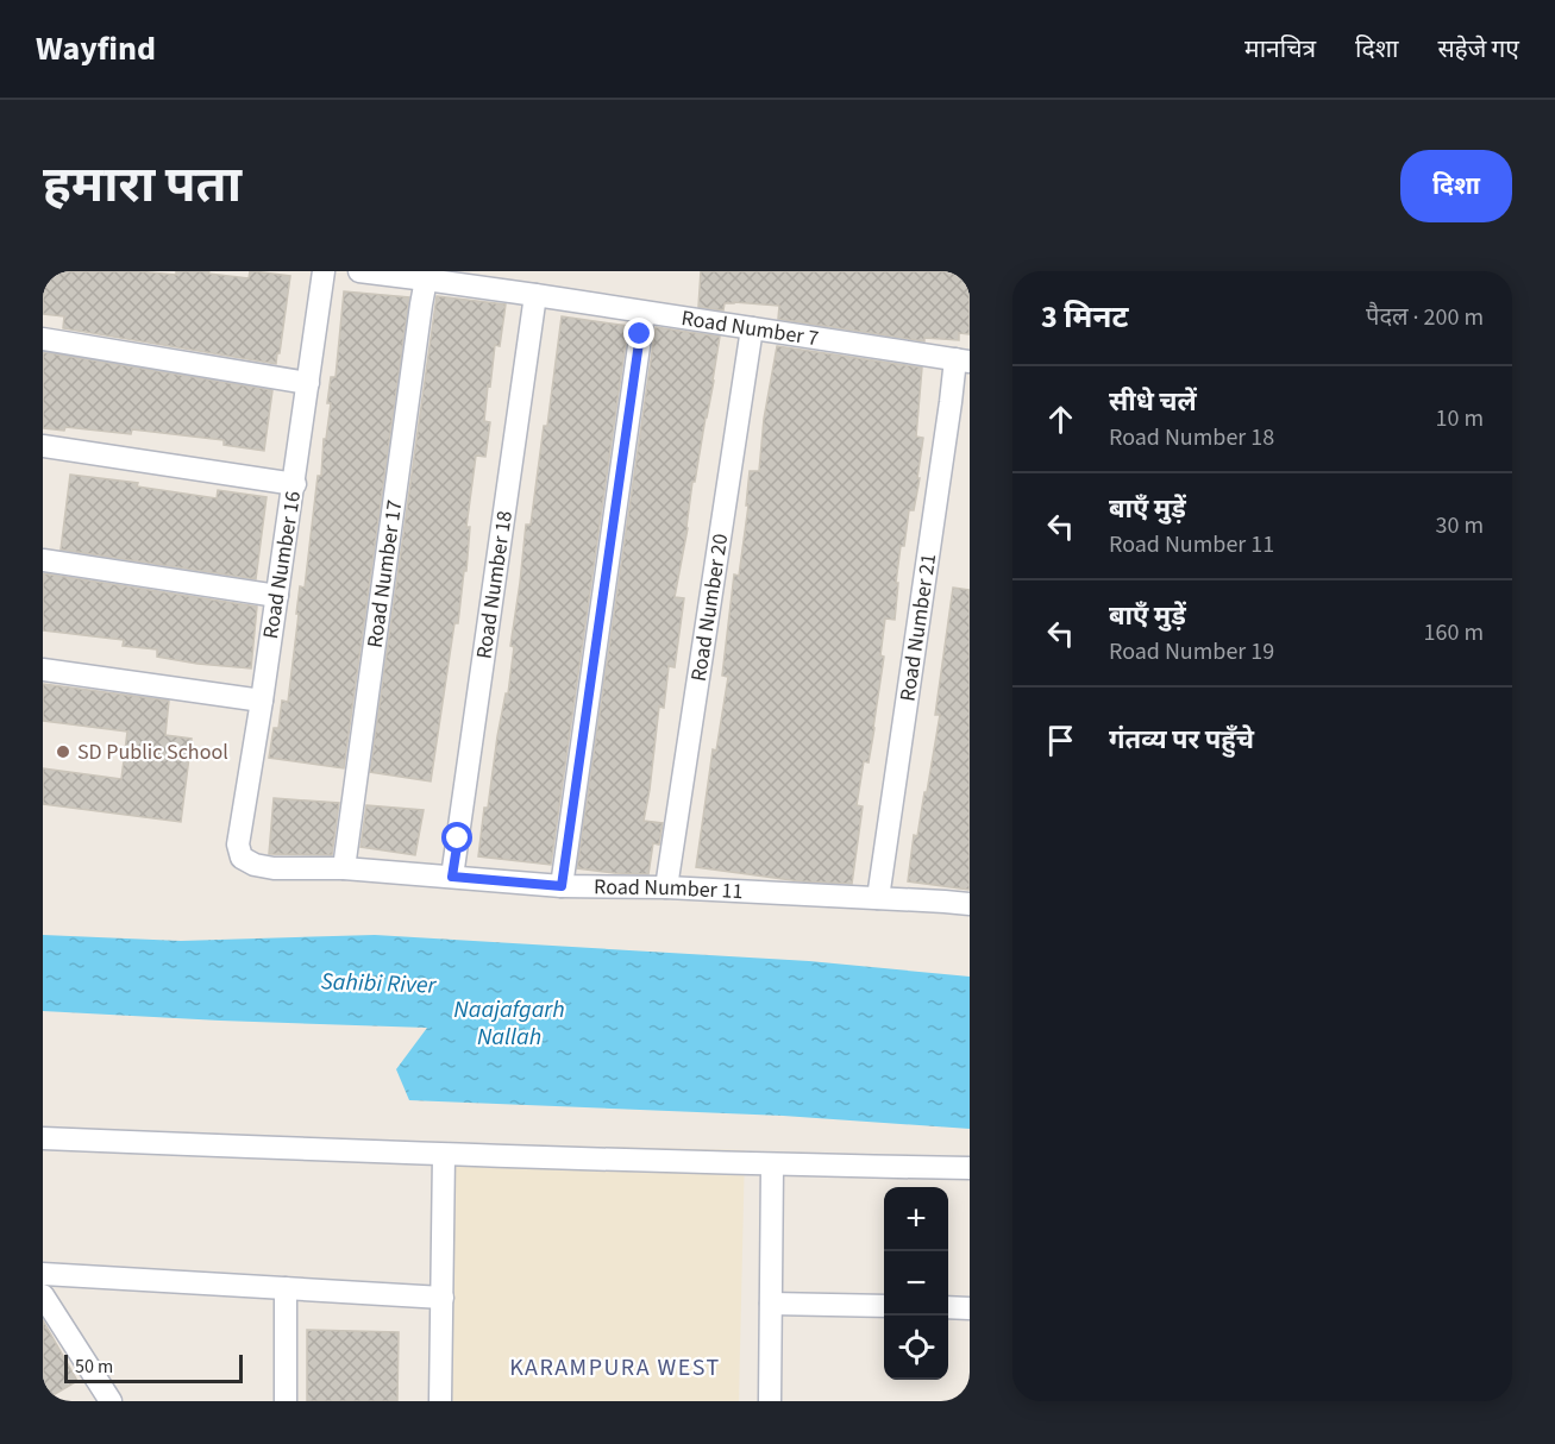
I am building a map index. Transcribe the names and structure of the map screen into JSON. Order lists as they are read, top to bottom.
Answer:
{
  "streets": {
    "street": [
      "Road Number 7",
      "Road Number 16",
      "Road Number 17",
      "Road Number 18",
      "Road Number 20",
      "Road Number 21",
      "Road Number 11"
    ]
  },
  "crossings": [
    ["Road Number 7", "Road Number 17"],
    ["Road Number 7", "Road Number 18"],
    ["Road Number 7", "Road Number 20"],
    ["Road Number 7", "Road Number 21"],
    ["Road Number 16", "Road Number 11"],
    ["Road Number 17", "Road Number 11"],
    ["Road Number 18", "Road Number 11"],
    ["Road Number 20", "Road Number 11"],
    ["Road Number 21", "Road Number 11"]
  ],
  "districts": ["KARAMPURA WEST"],
  "water": ["Sahibi River", "Naajafgarh Nallah"],
  "places": ["SD Public School"],
  "scale_bar": "50 m",
  "page": {
    "header": "Wayfind",
    "nav": ["मानचित्र", "दिशा", "सहेजे गए"],
    "title": "हमारा पता",
    "buttons": "दिशा",
    "heading": ["3 मिनट", "पैदल · 200 m"],
    "list": [
      ["सीधे चलें", "Road Number 18", "10 m"],
      ["बाएँ मुड़ें", "Road Number 11", "30 m"],
      ["बाएँ मुड़ें", "Road Number 19", "160 m"],
      "गंतव्य पर पहुँचे"
    ],
    "map_buttons": ["+", "−"],
    "scale": "50 m"
  }
}
